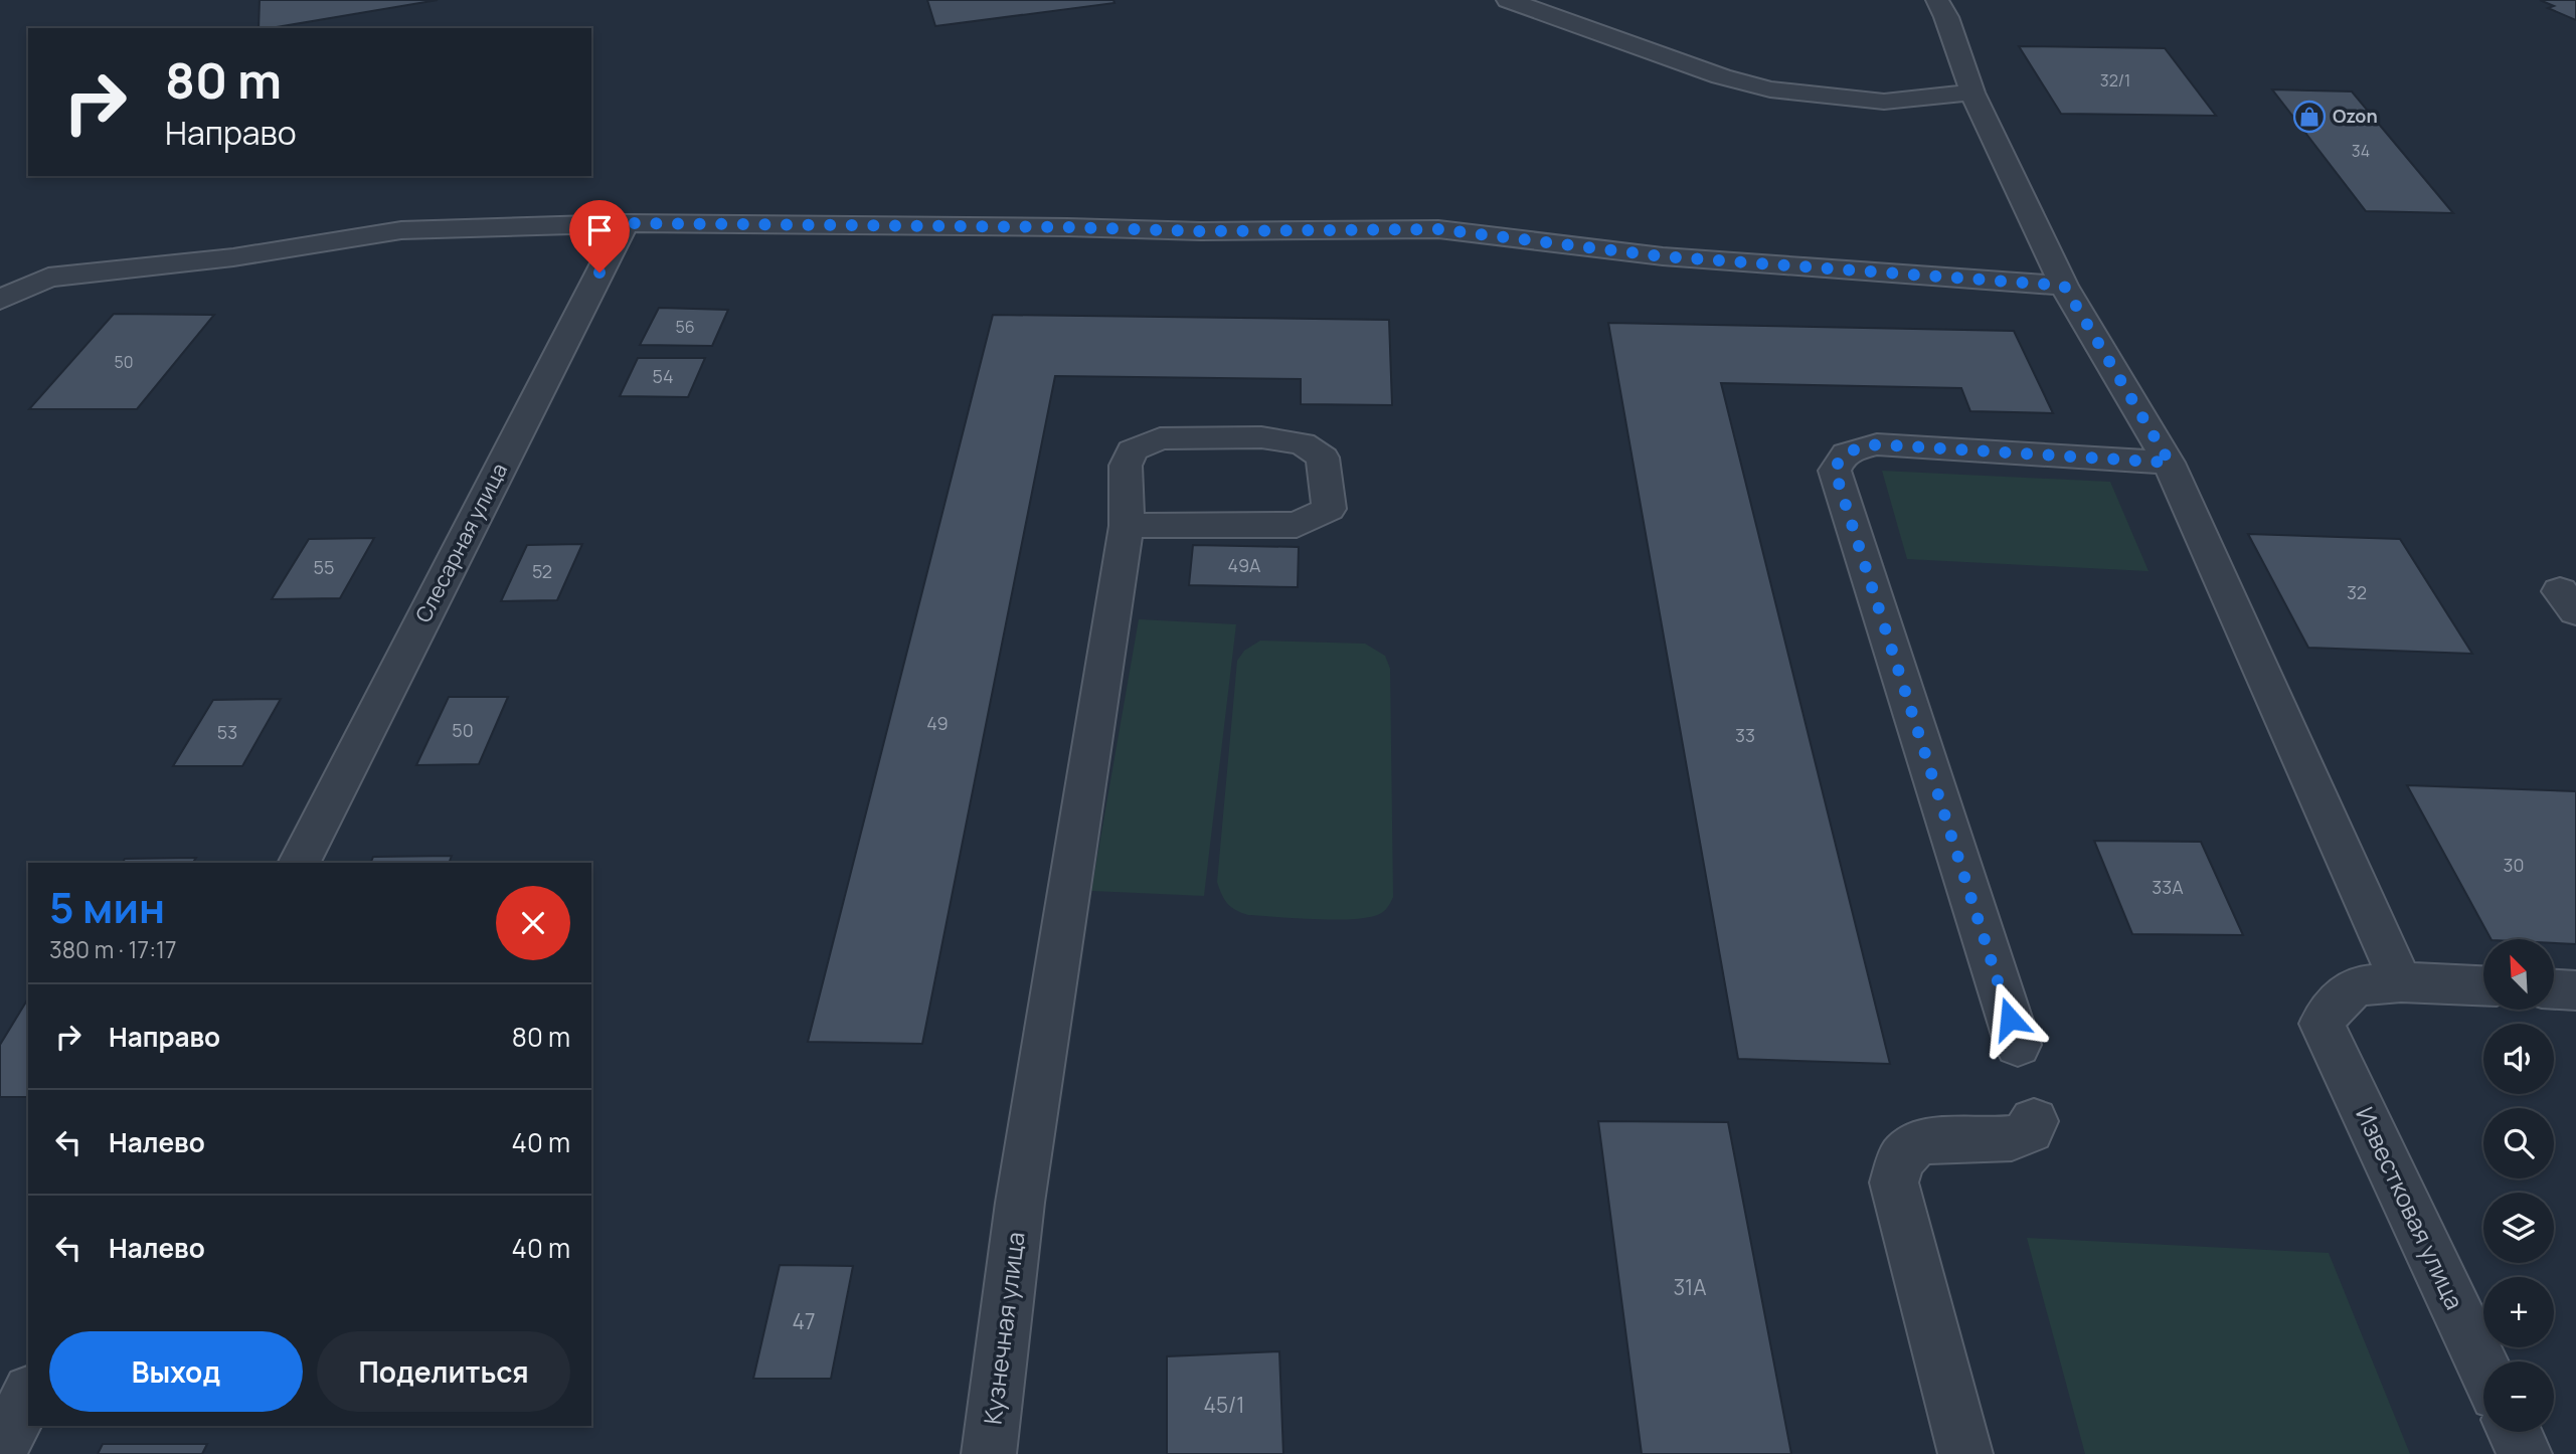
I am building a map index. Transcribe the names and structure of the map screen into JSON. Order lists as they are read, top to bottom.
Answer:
{
  "streets": {
    "street": ["Слесарная улица", "Известковая улица", "Кузнечная улица"]
  },
  "places": {
    "shop": ["Ozon"]
  },
  "house_numbers": [
    "32/1",
    "34",
    "56",
    "50",
    "54",
    "49А",
    "55",
    "52",
    "32",
    "49",
    "50",
    "53",
    "33",
    "30",
    "33А",
    "31А",
    "47",
    "45/1"
  ],
  "north": "top left",
  "page": {
    "turn": ["80 m", "Направо"],
    "heading": ["5 мин", "380 m · 17:17"],
    "map_buttons": ["+", "−"],
    "list": [
      {
        "name": "Направо",
        "value": "80 m"
      },
      {
        "name": "Налево",
        "value": "40 m"
      },
      {
        "name": "Налево",
        "value": "40 m"
      }
    ],
    "buttons": ["Выход", "Поделиться"]
  }
}
